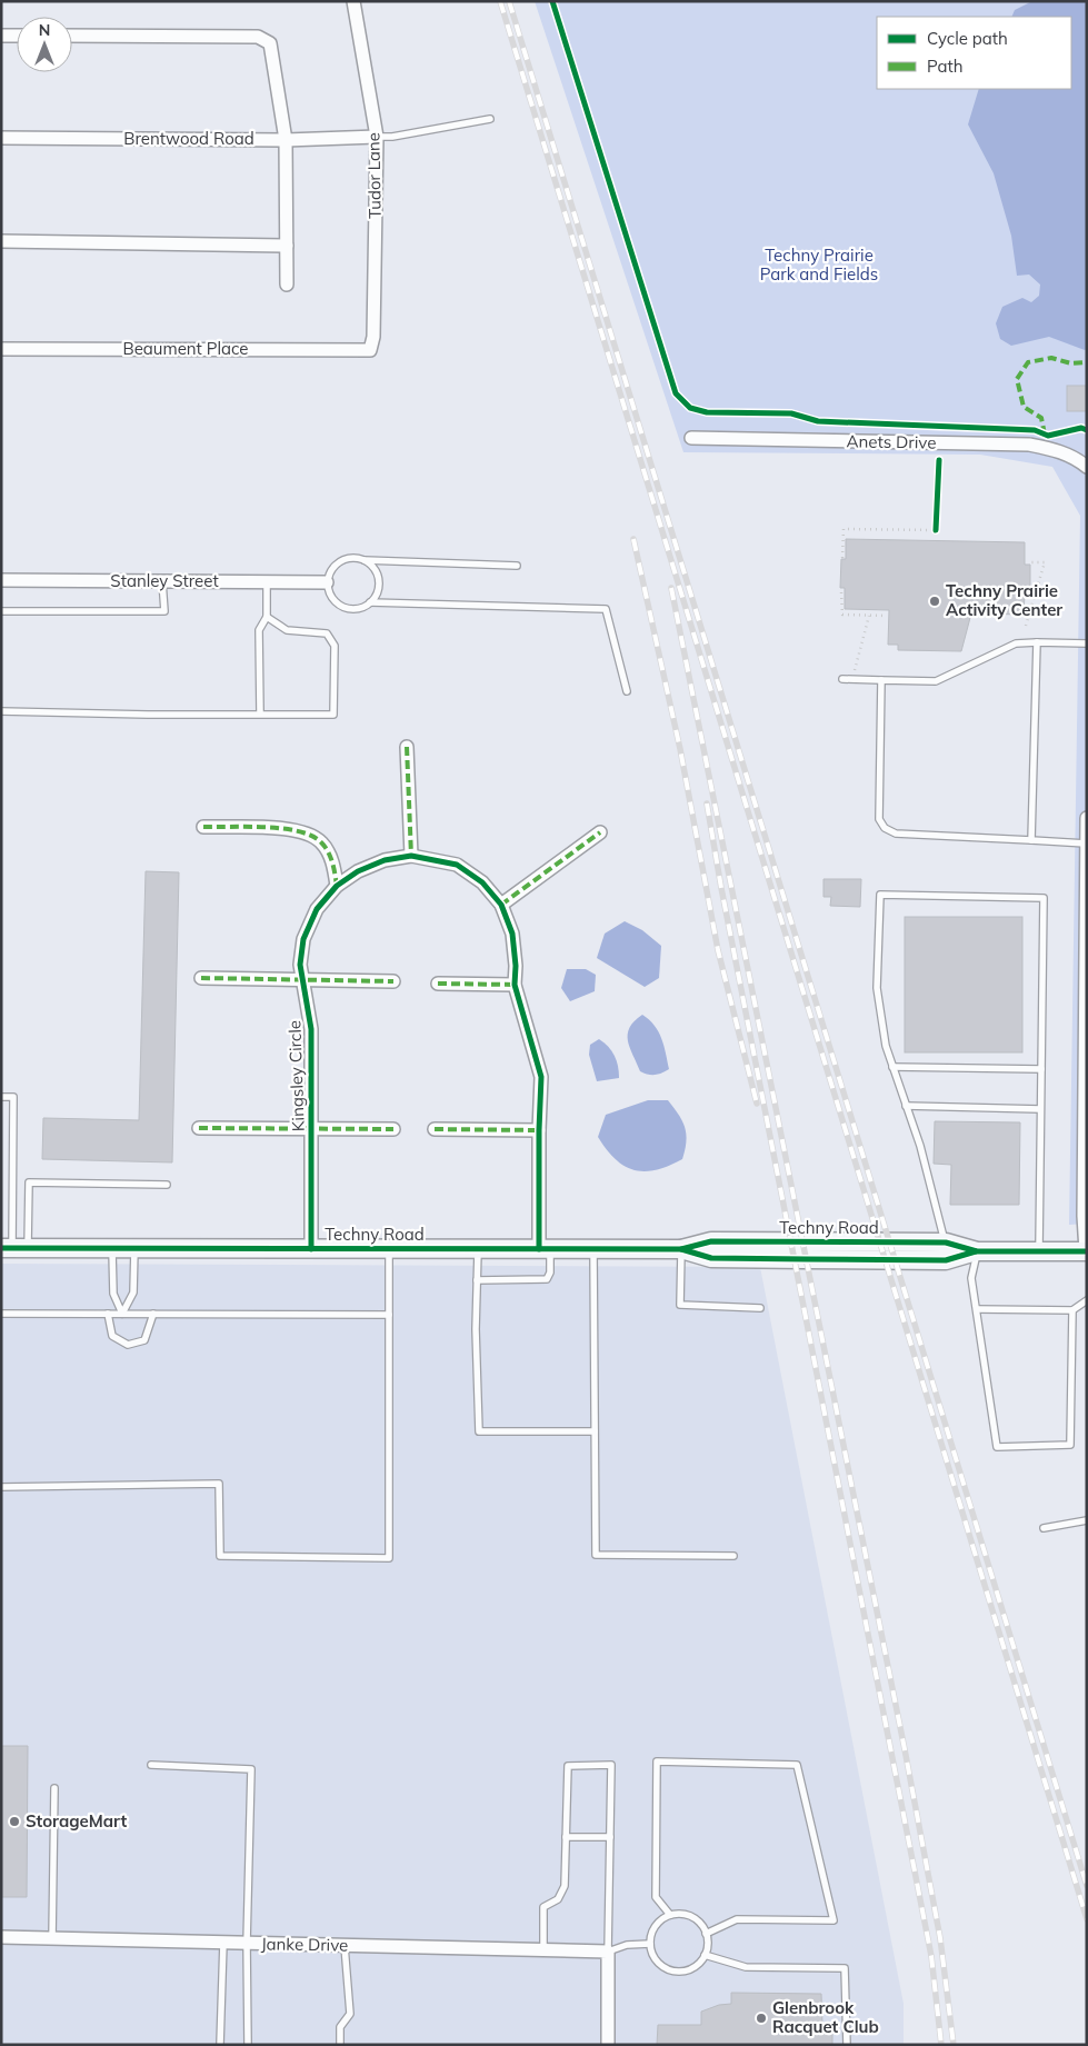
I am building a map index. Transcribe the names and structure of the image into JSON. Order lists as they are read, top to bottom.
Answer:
{
  "streets": {
    "main road": ["Techny Road"],
    "street": [
      "Brentwood Road",
      "Tudor Lane",
      "Beaument Place",
      "Anets Drive",
      "Stanley Street",
      "Kingsley Circle",
      "Janke Drive"
    ]
  },
  "crossings": [
    ["Brentwood Road", "Tudor Lane"],
    ["Tudor Lane", "Beaument Place"],
    ["Kingsley Circle", "Techny Road"]
  ],
  "parks": ["Techny Prairie Park and Fields"],
  "places": ["Techny Prairie Activity Center", "StorageMart", "Glenbrook Racquet Club"],
  "legend": ["Cycle path", "Path"],
  "north": "top"
}
